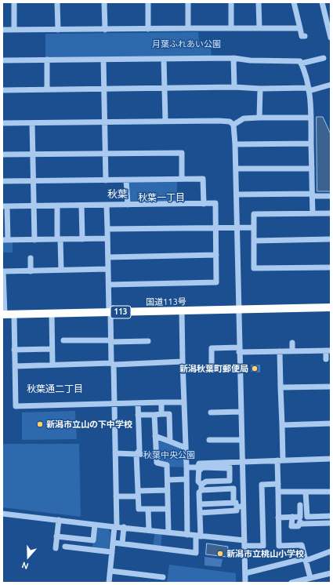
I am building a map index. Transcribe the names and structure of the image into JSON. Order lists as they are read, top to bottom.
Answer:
{
  "streets": {
    "highway": ["国道113号", "113"]
  },
  "districts": ["秋葉", "秋葉一丁目", "秋葉通二丁目"],
  "parks": ["月葉ふれあい公園", "秋葉中央公園"],
  "places": ["新潟秋葉町郵便局", "新潟市立山の下中学校", "新潟市立桃山小学校"],
  "north": "bottom"
}
